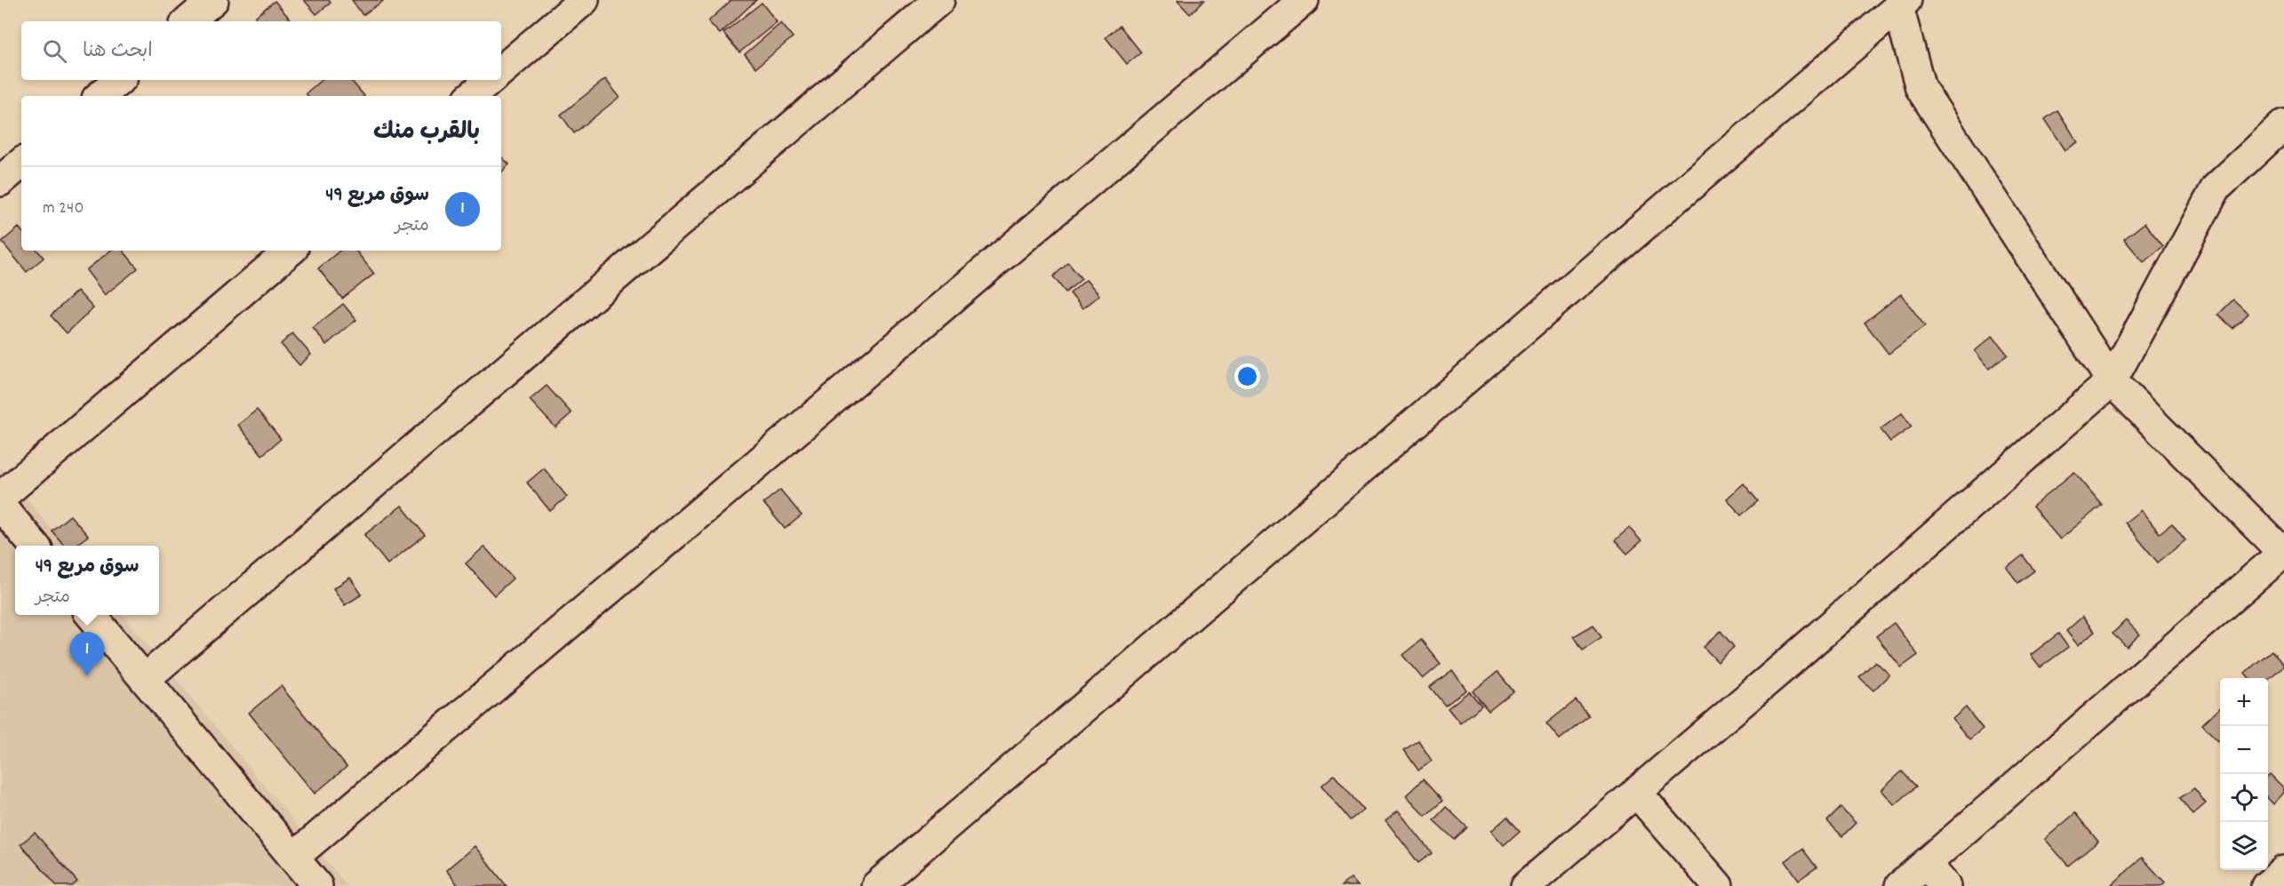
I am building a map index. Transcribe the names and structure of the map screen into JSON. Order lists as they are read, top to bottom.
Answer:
{
  "page": {
    "search": "ابحث هنا",
    "heading": "بالقرب منك",
    "list": [
      {
        "mark": "1",
        "name": "سوق مربع 49",
        "note": "متجر",
        "value": "240 m"
      }
    ],
    "popup": ["سوق مربع 49", "متجر"],
    "pins": "1",
    "map_buttons": ["+", "−"]
  }
}
